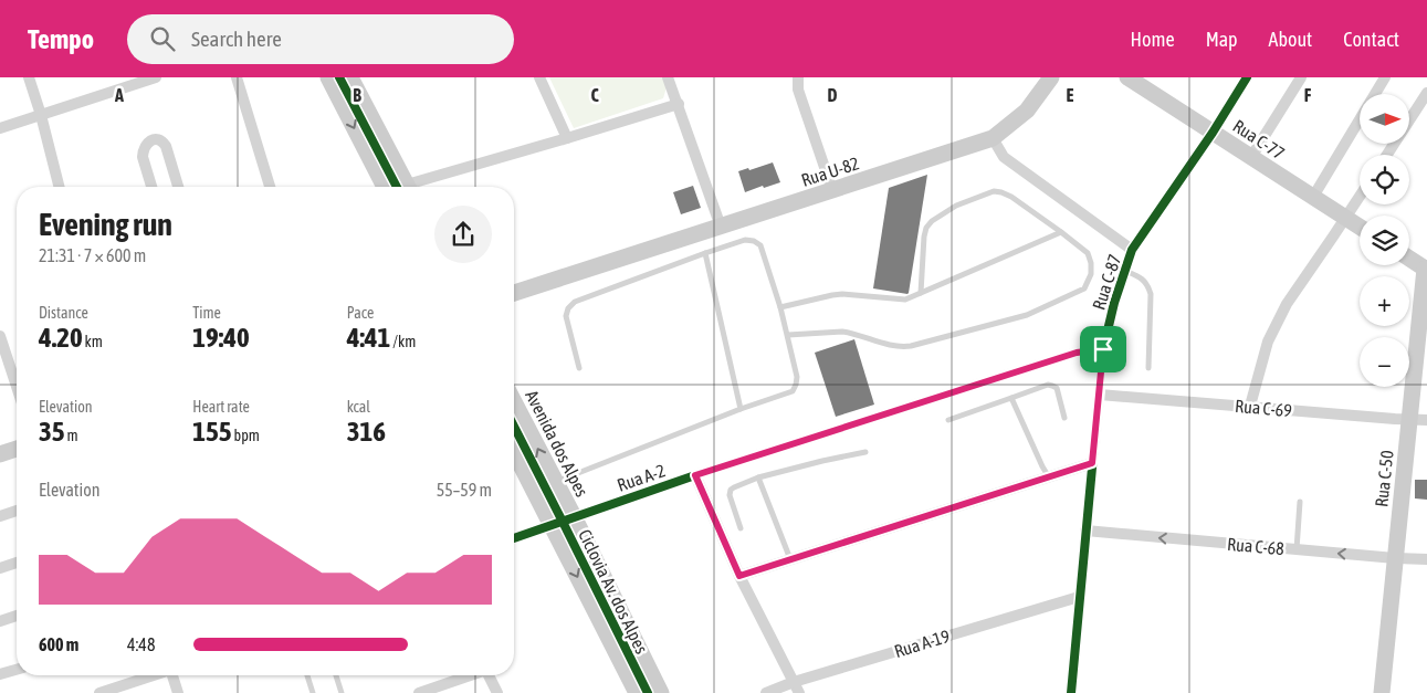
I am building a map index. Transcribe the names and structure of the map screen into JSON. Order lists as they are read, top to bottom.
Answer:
{
  "streets": {
    "street": [
      "Rua C-77",
      "Rua U-82",
      "Rua C-87",
      "Rua C-69",
      "Avenida dos Alpes",
      "Rua A-2",
      "Rua C-50",
      "Rua C-68",
      "Rua A-19"
    ],
    "cycle path": ["Ciclovia Av. dos Alpes"]
  },
  "crossings": [
    ["Rua C-77", "Rua C-87"],
    ["Rua C-87", "Rua C-69"],
    ["Rua C-87", "Rua A-2"],
    ["Rua C-87", "Rua C-68"],
    ["Rua C-87", "Rua A-19"],
    ["Rua C-69", "Rua C-50"],
    ["Avenida dos Alpes", "Rua A-2"],
    ["Rua C-50", "Rua C-68"]
  ],
  "one_way": ["Rua C-68"],
  "north": "right",
  "page": {
    "header": "Tempo",
    "search": "Search here",
    "nav": [
      "Home",
      "Map",
      "About",
      "Contact"
    ],
    "map_buttons": ["+", "−"],
    "heading": ["Evening run", "21:31 · 7 × 600 m"],
    "stats": [
      ["Distance", "4.20 km"],
      ["Time", "19:40"],
      ["Pace", "4:41 /km"],
      ["Elevation", "35 m"],
      ["Heart rate", "155 bpm"],
      ["kcal", "316"]
    ],
    "chart": ["Elevation", "55–59 m"],
    "list": [
      {
        "name": "600 m",
        "note": "4:48"
      }
    ]
  },
  "grid": {
    "columns": [
      "A",
      "B",
      "C",
      "D",
      "E",
      "F"
    ]
  }
}
